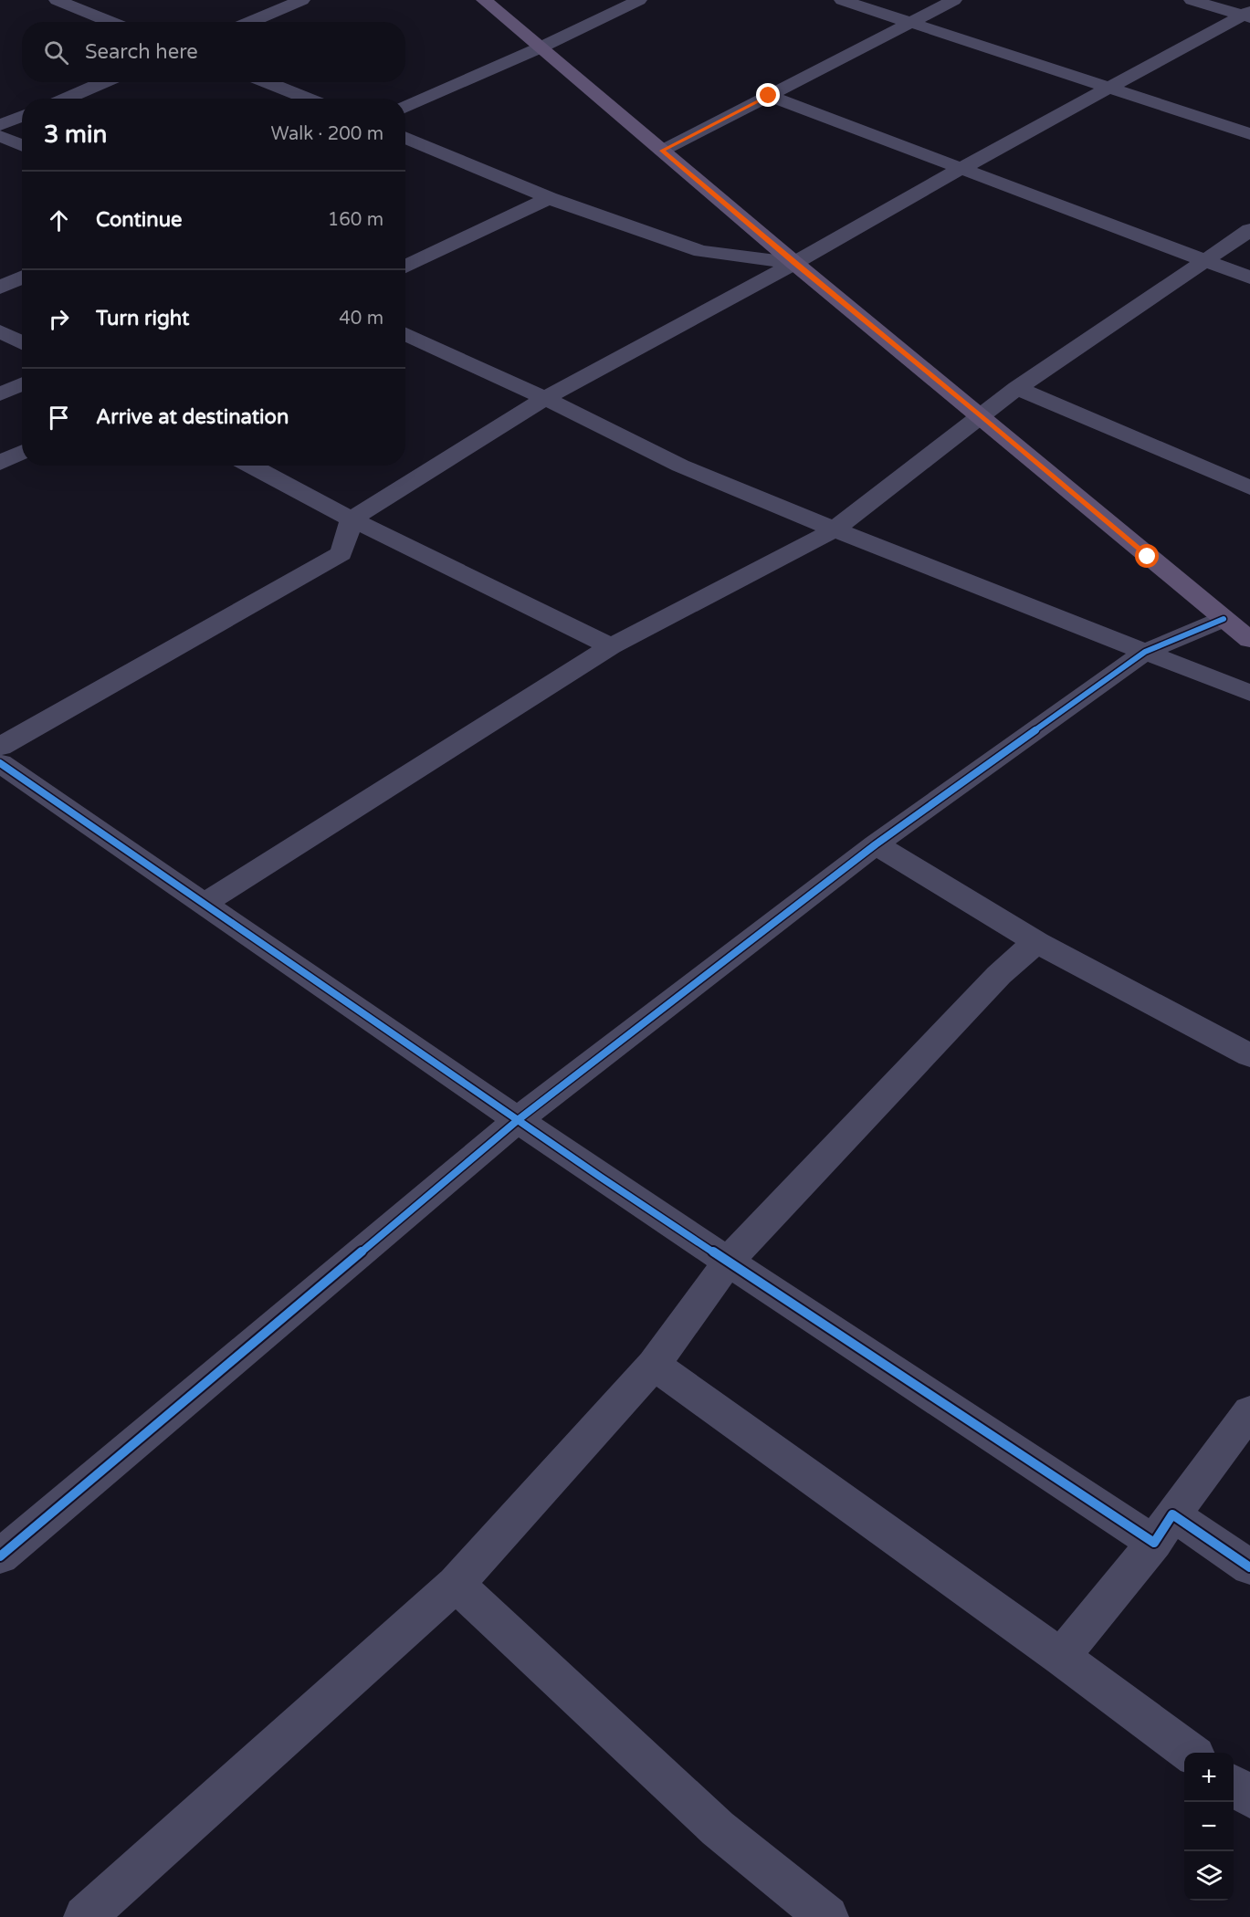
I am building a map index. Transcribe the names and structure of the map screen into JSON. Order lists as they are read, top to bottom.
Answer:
{
  "page": {
    "search": "Search here",
    "heading": ["3 min", "Walk · 200 m"],
    "list": [
      ["Continue", "160 m"],
      ["Turn right", "40 m"],
      "Arrive at destination"
    ],
    "map_buttons": ["+", "−"]
  }
}
